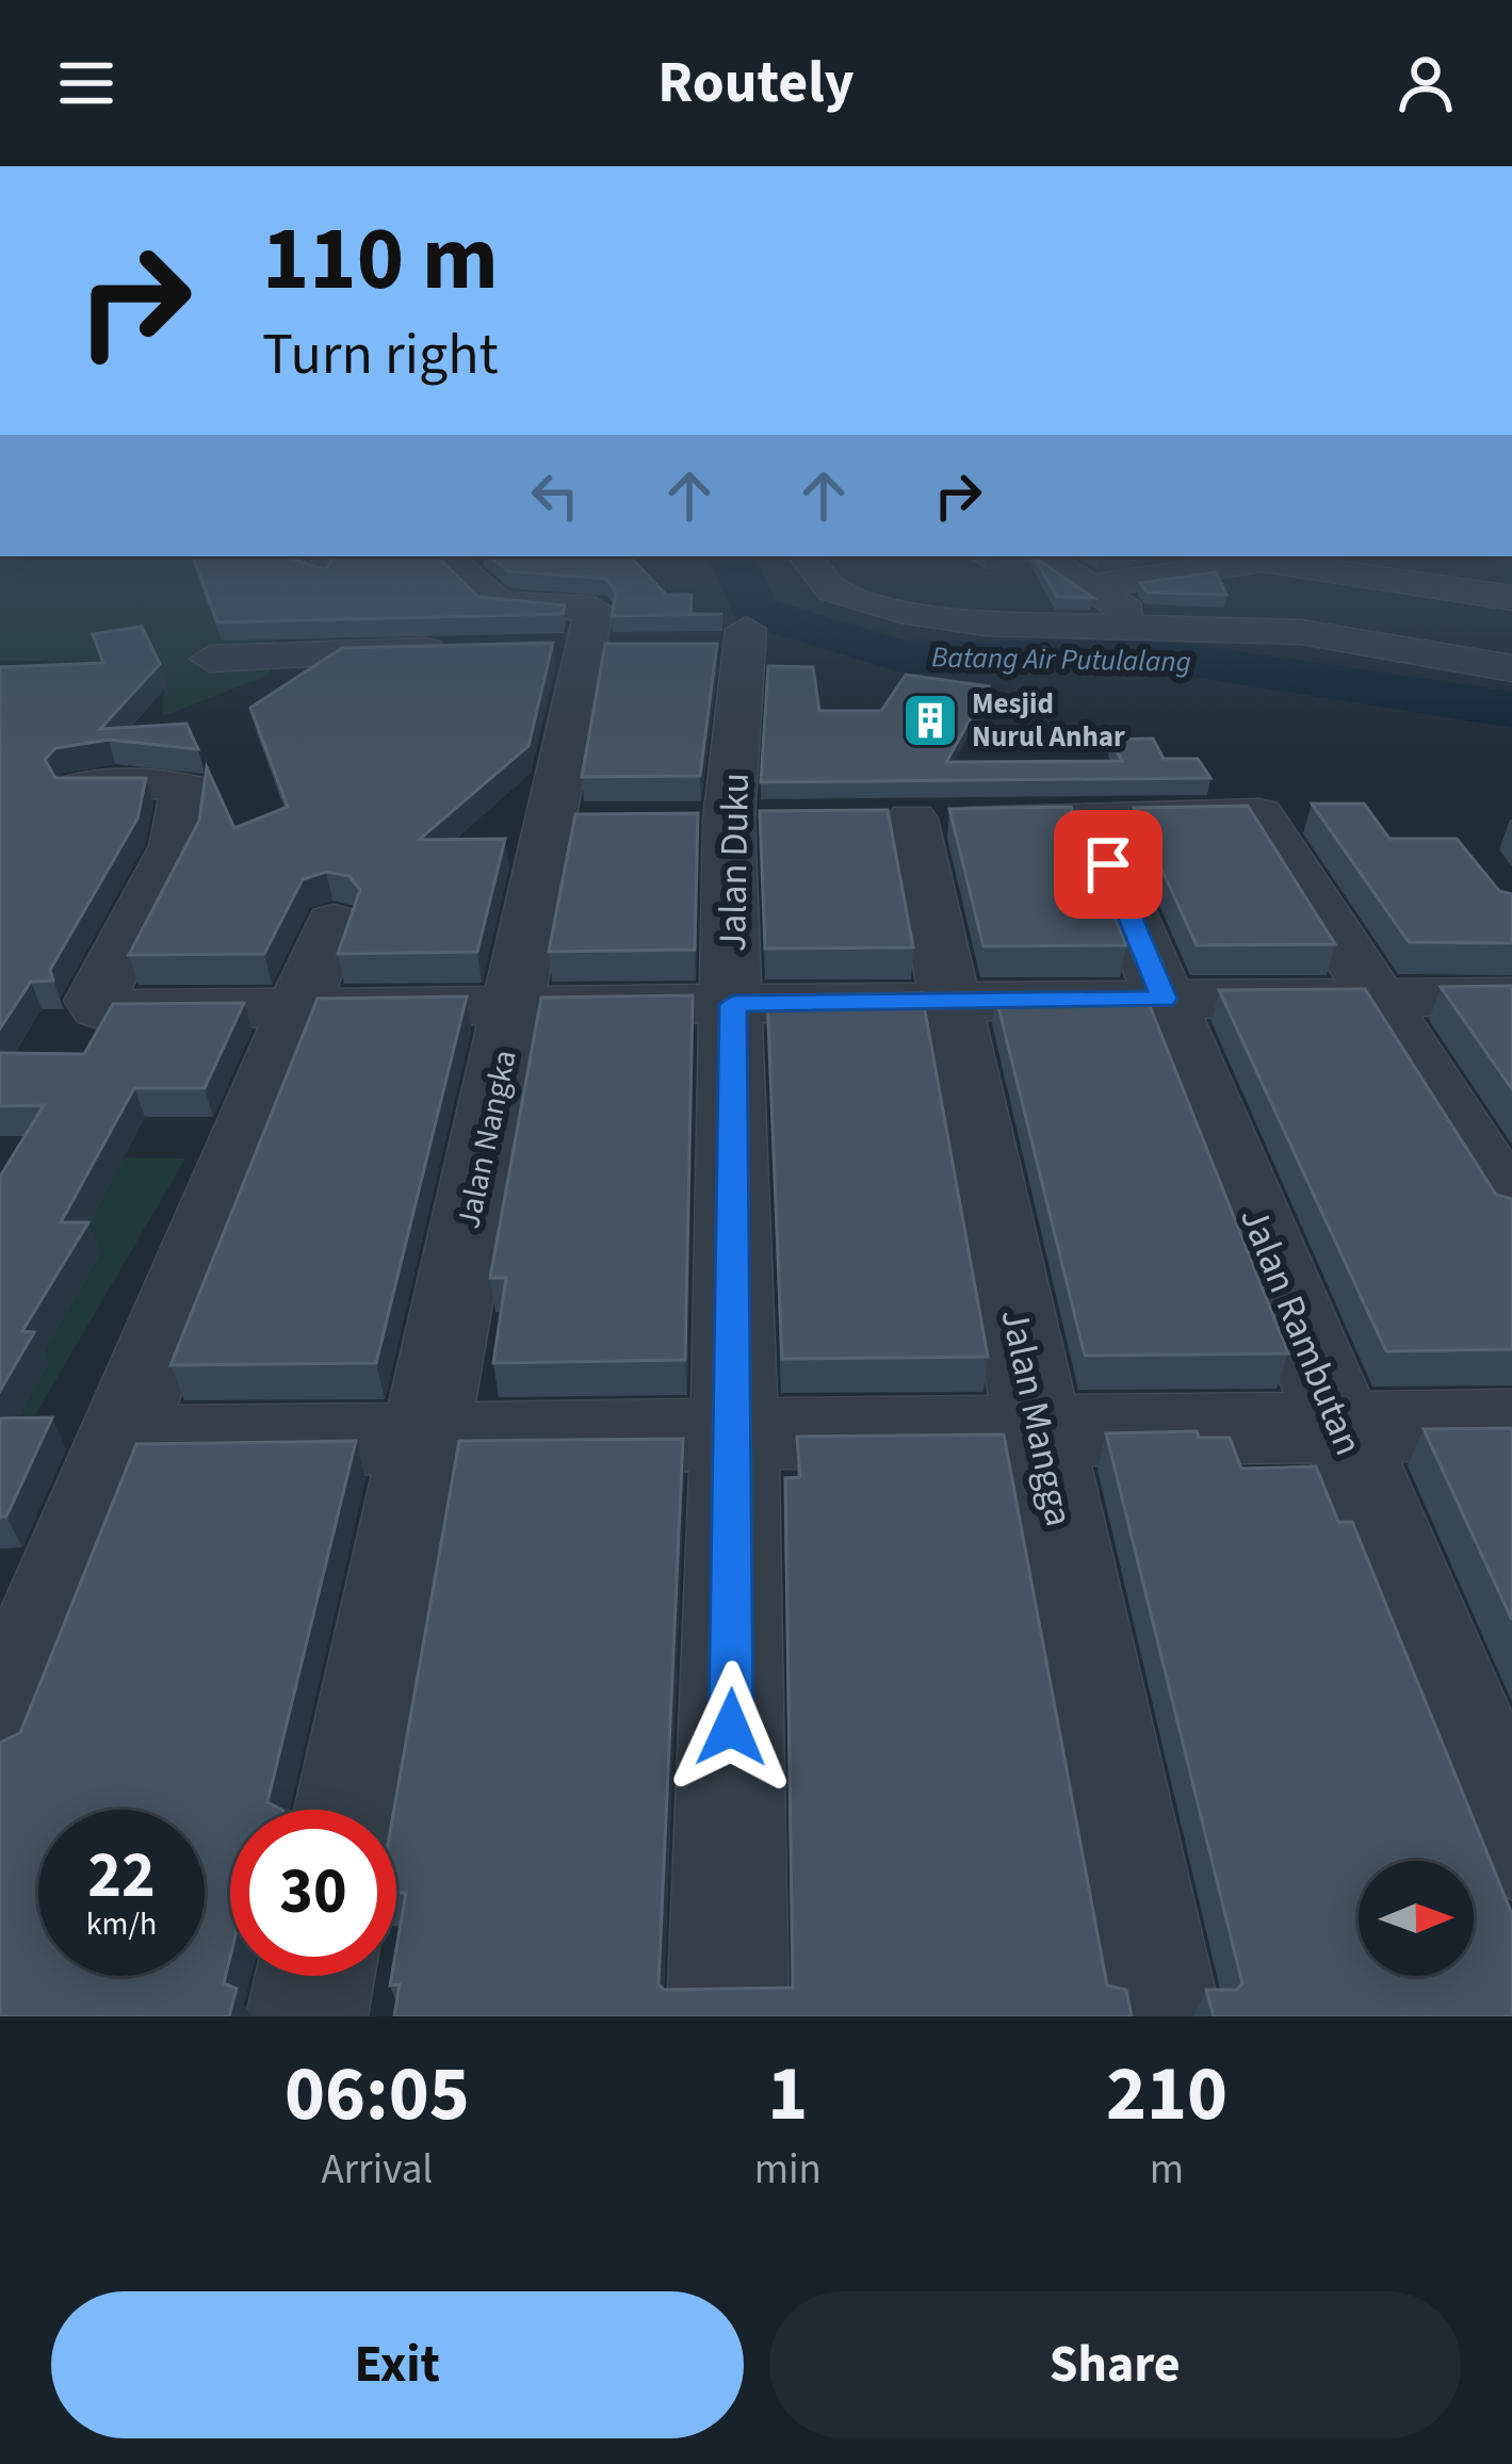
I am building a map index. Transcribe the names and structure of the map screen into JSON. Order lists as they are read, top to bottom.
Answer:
{
  "streets": {
    "street": [
      "Jalan Duku",
      "Jalan Nangka",
      "Jalan Rambutan",
      "Jalan Mangga"
    ]
  },
  "crossings": [
    ["Jalan Rambutan", "Jalan Mangga"]
  ],
  "water": ["Batang Air Putulalang"],
  "places": {
    "building": ["Mesjid Nurul Anhar"]
  },
  "north": "right",
  "page": {
    "header": "Routely",
    "turn": ["110 m", "Turn right"],
    "speed": "22 km/h",
    "limit": "30",
    "eta": [
      "06:05",
      "Arrival",
      "1",
      "min",
      "210",
      "m"
    ],
    "buttons": ["Exit", "Share"]
  }
}
